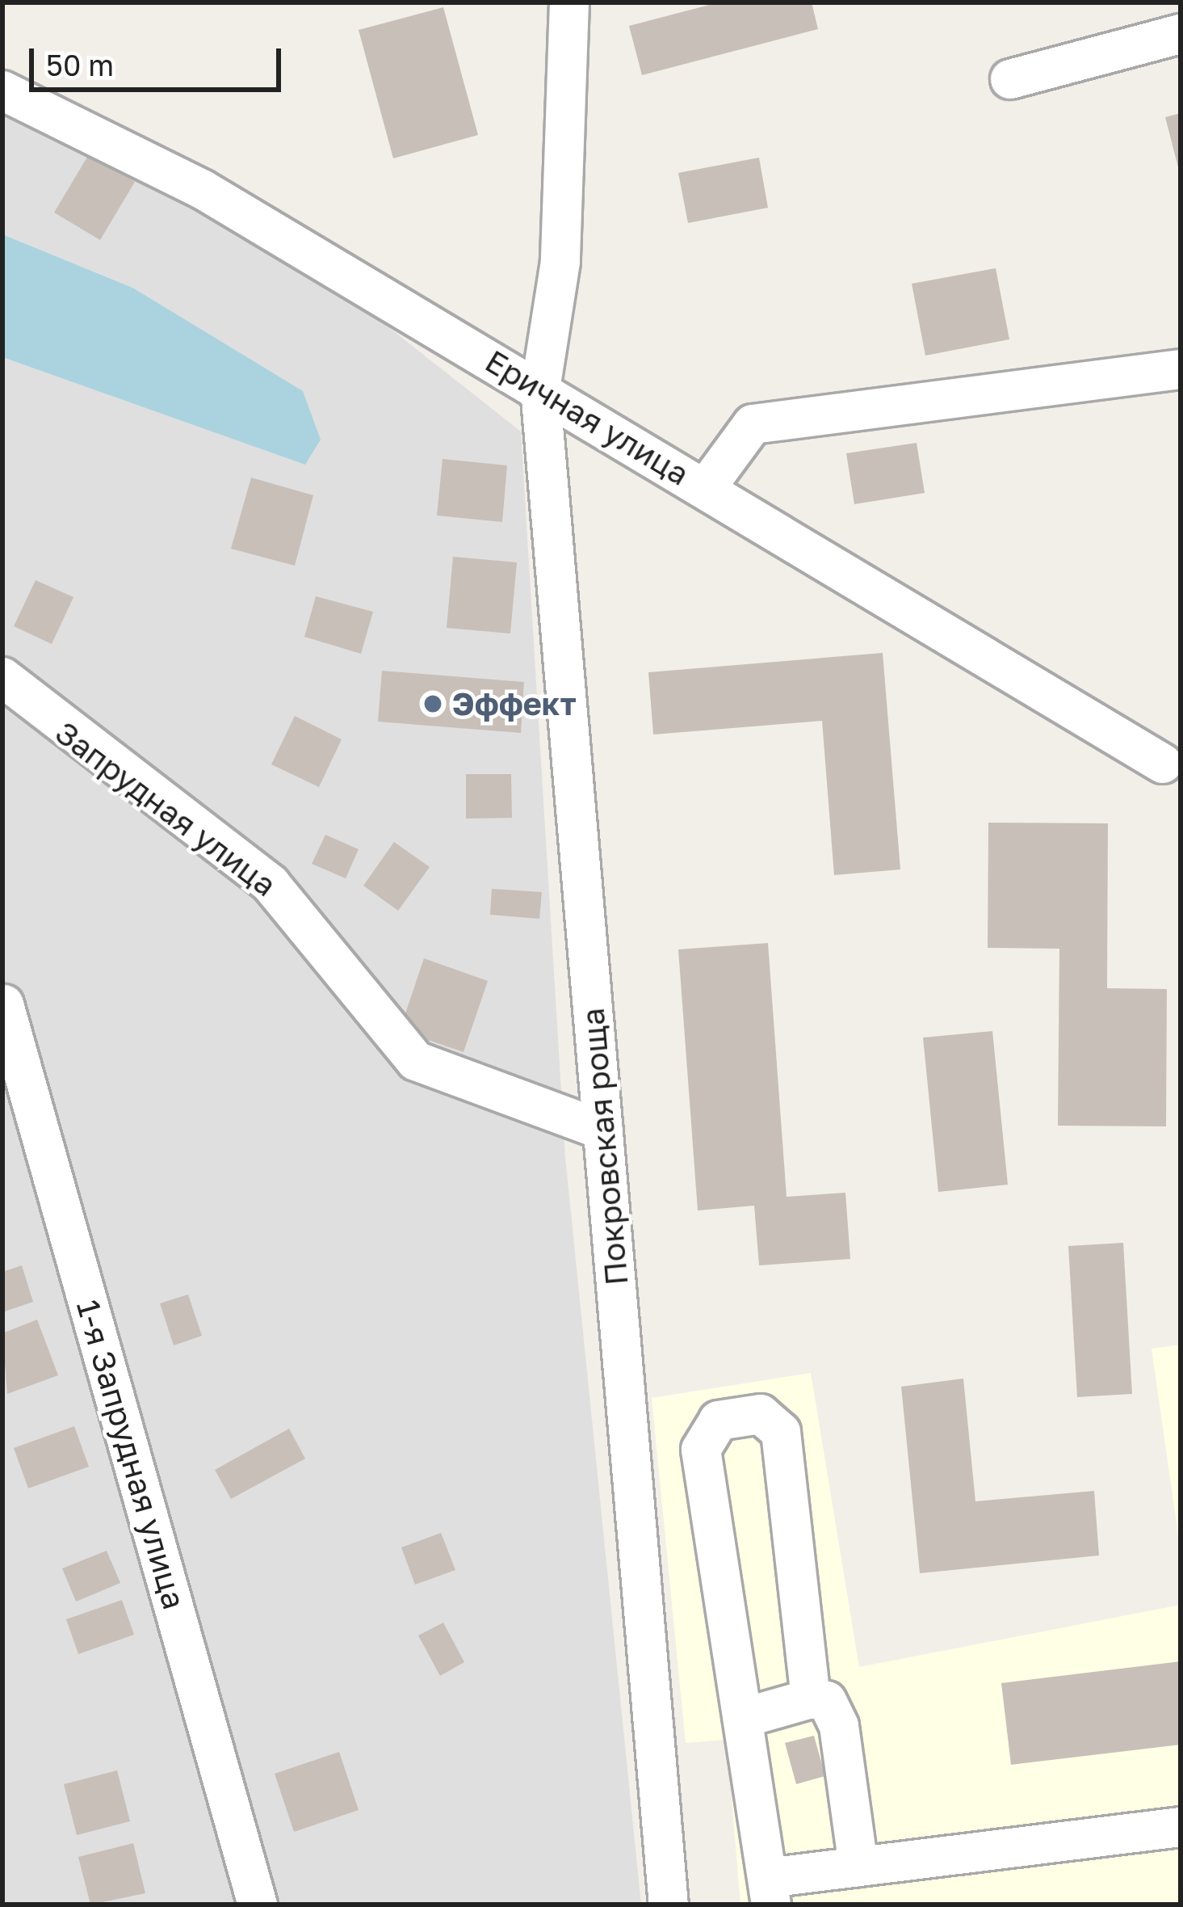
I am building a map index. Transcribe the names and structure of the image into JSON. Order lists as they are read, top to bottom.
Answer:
{
  "streets": {
    "street": [
      "Еричная улица",
      "Запрудная улица",
      "Покровская роща",
      "1-я Запрудная улица"
    ]
  },
  "crossings": [
    ["Еричная улица", "Покровская роща"],
    ["Запрудная улица", "Покровская роща"]
  ],
  "places": ["Эффект"],
  "scale_bar": "50 m"
}
